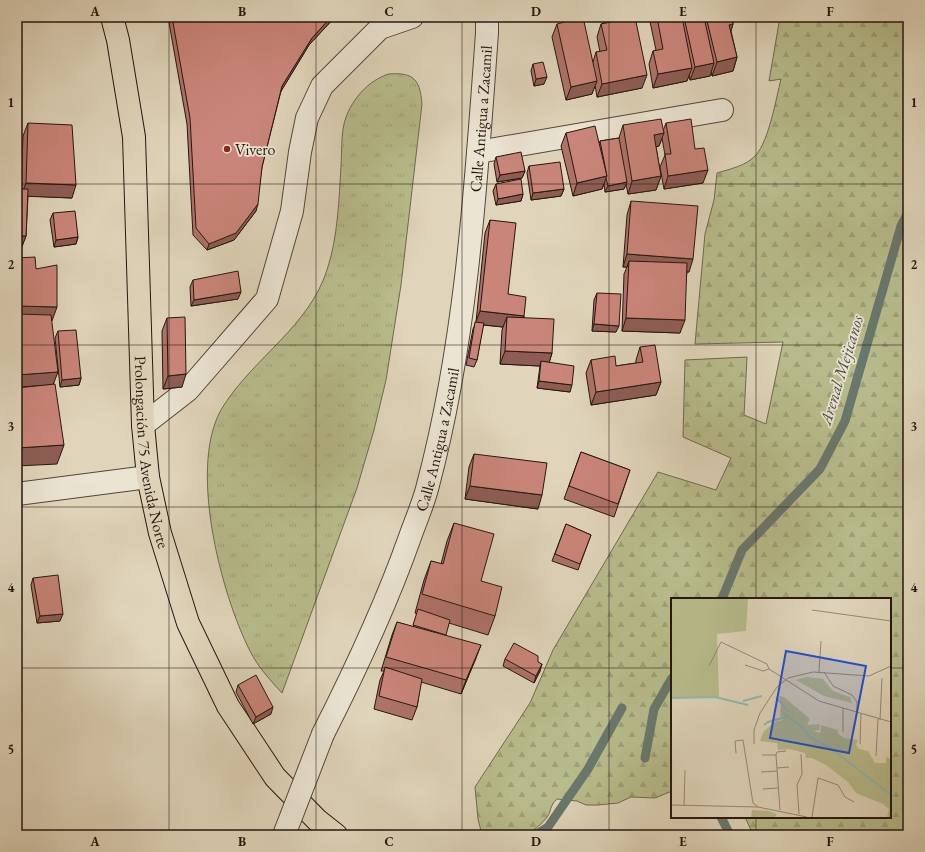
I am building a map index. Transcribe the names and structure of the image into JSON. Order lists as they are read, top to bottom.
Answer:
{
  "streets": {
    "main road": ["Prolongación 75 Avenida Norte"],
    "street": ["Calle Antigua a Zacamil"]
  },
  "water": ["Arenal Mejicanos"],
  "places": ["Vivero"],
  "grid": {
    "columns": [
      "A",
      "B",
      "C",
      "D",
      "E",
      "F"
    ],
    "rows": [
      "1",
      "2",
      "3",
      "4",
      "5"
    ]
  }
}
